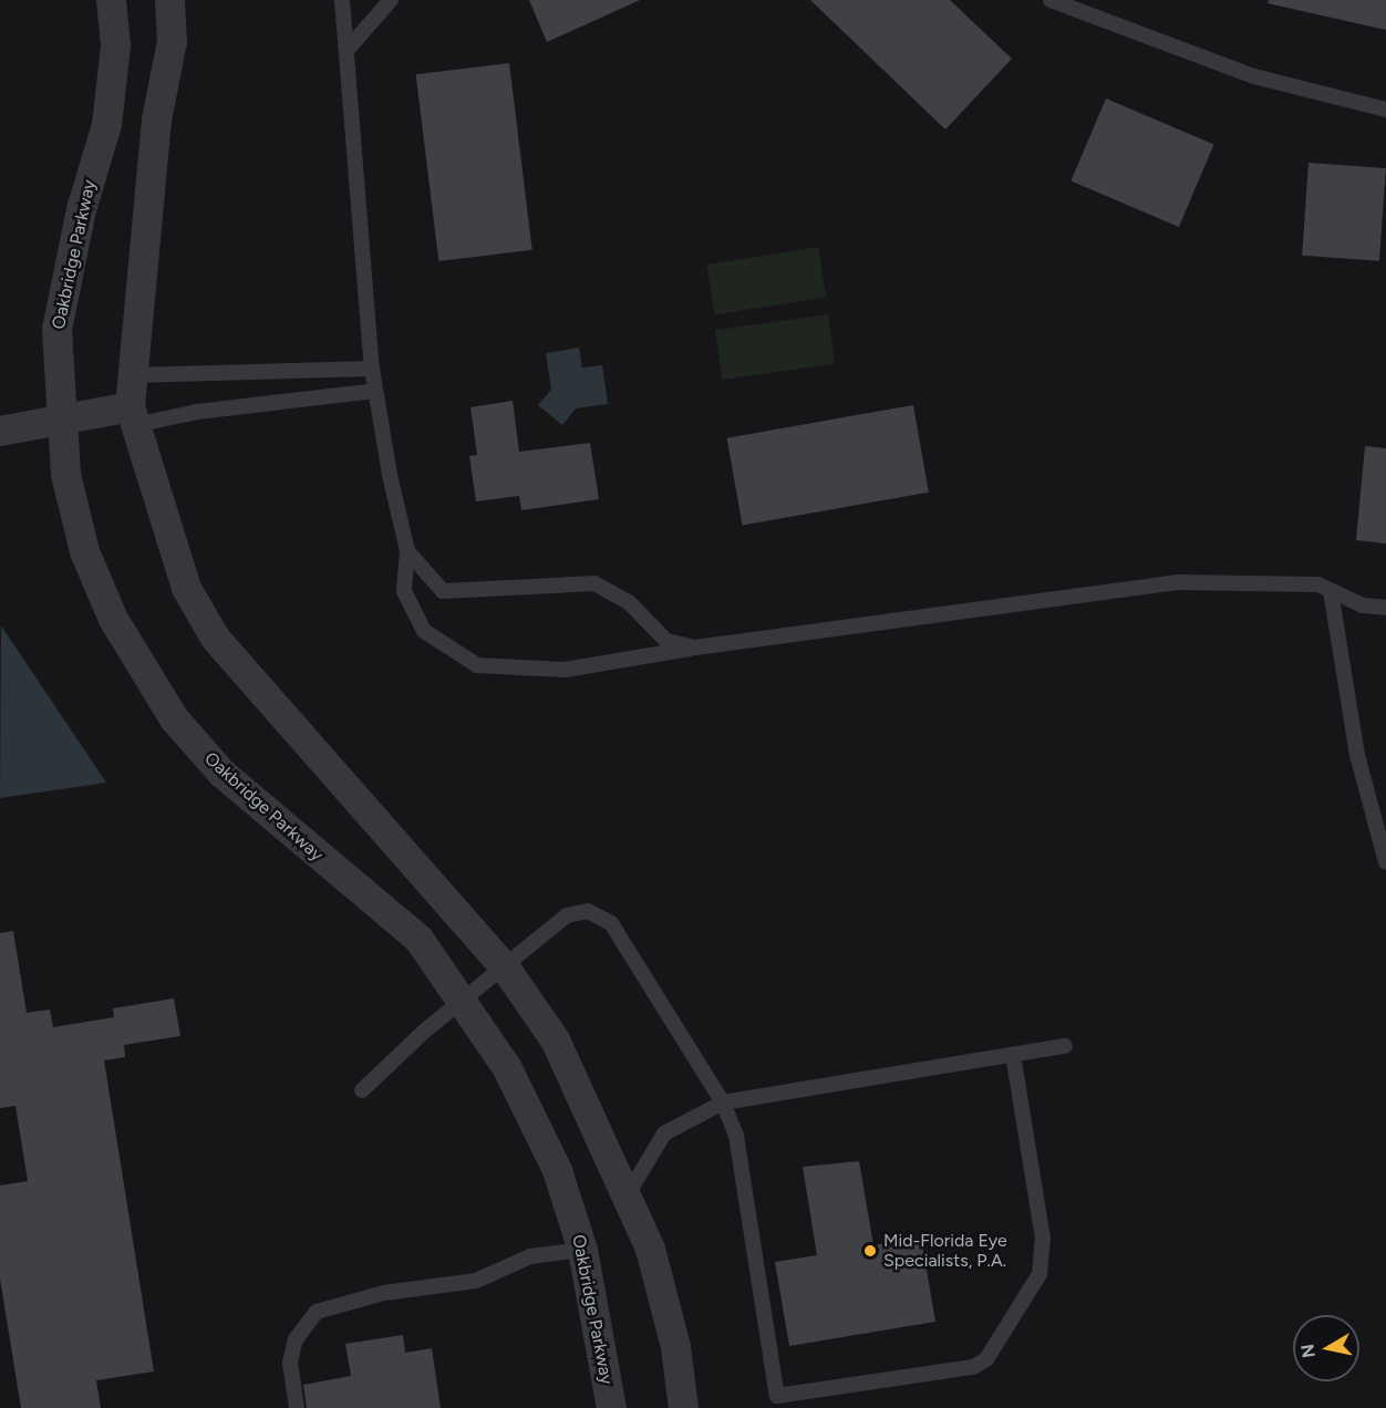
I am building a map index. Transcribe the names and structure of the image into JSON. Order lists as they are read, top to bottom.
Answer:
{
  "streets": {
    "street": ["Oakbridge Parkway"]
  },
  "places": ["Mid-Florida Eye Specialists, P.A."],
  "north": "left"
}
